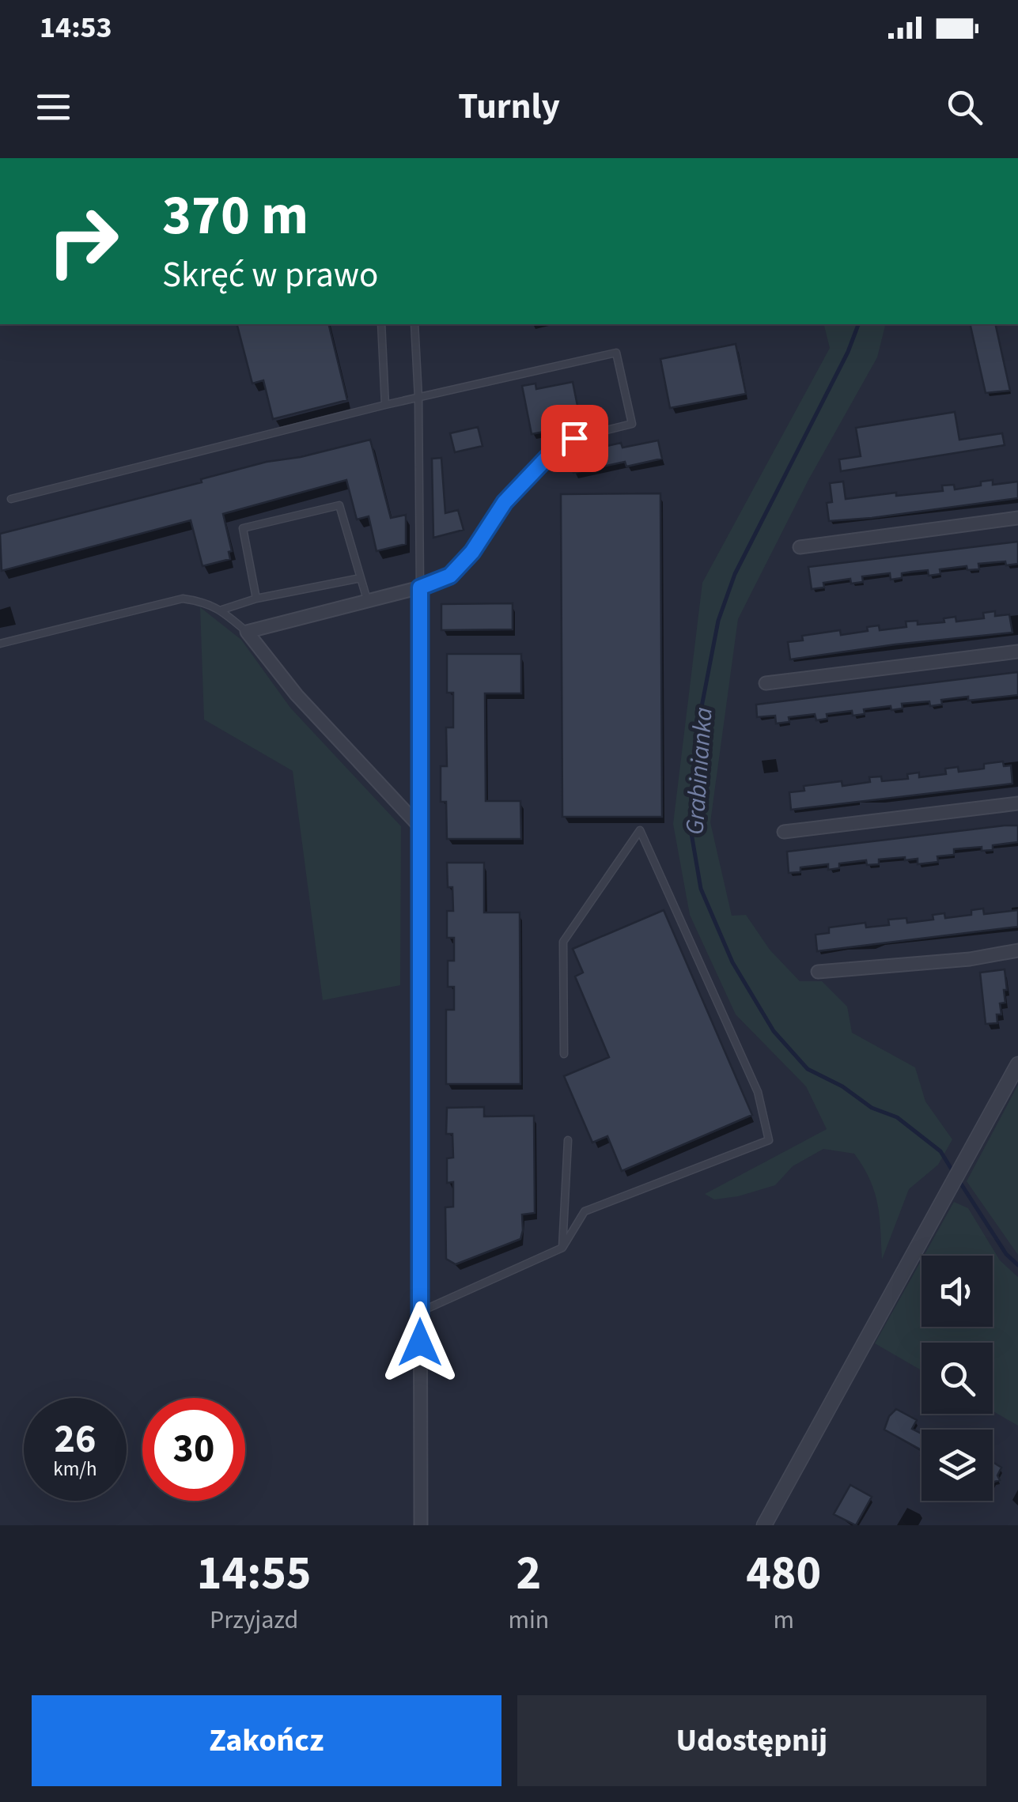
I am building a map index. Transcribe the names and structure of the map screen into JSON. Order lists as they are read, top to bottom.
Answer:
{
  "water": ["Grabinianka"],
  "page": {
    "status": "14:53",
    "header": "Turnly",
    "turn": ["370 m", "Skręć w prawo"],
    "speed": "26 km/h",
    "limit": "30",
    "eta": [
      "14:55",
      "Przyjazd",
      "2",
      "min",
      "480",
      "m"
    ],
    "buttons": ["Zakończ", "Udostępnij"]
  }
}
